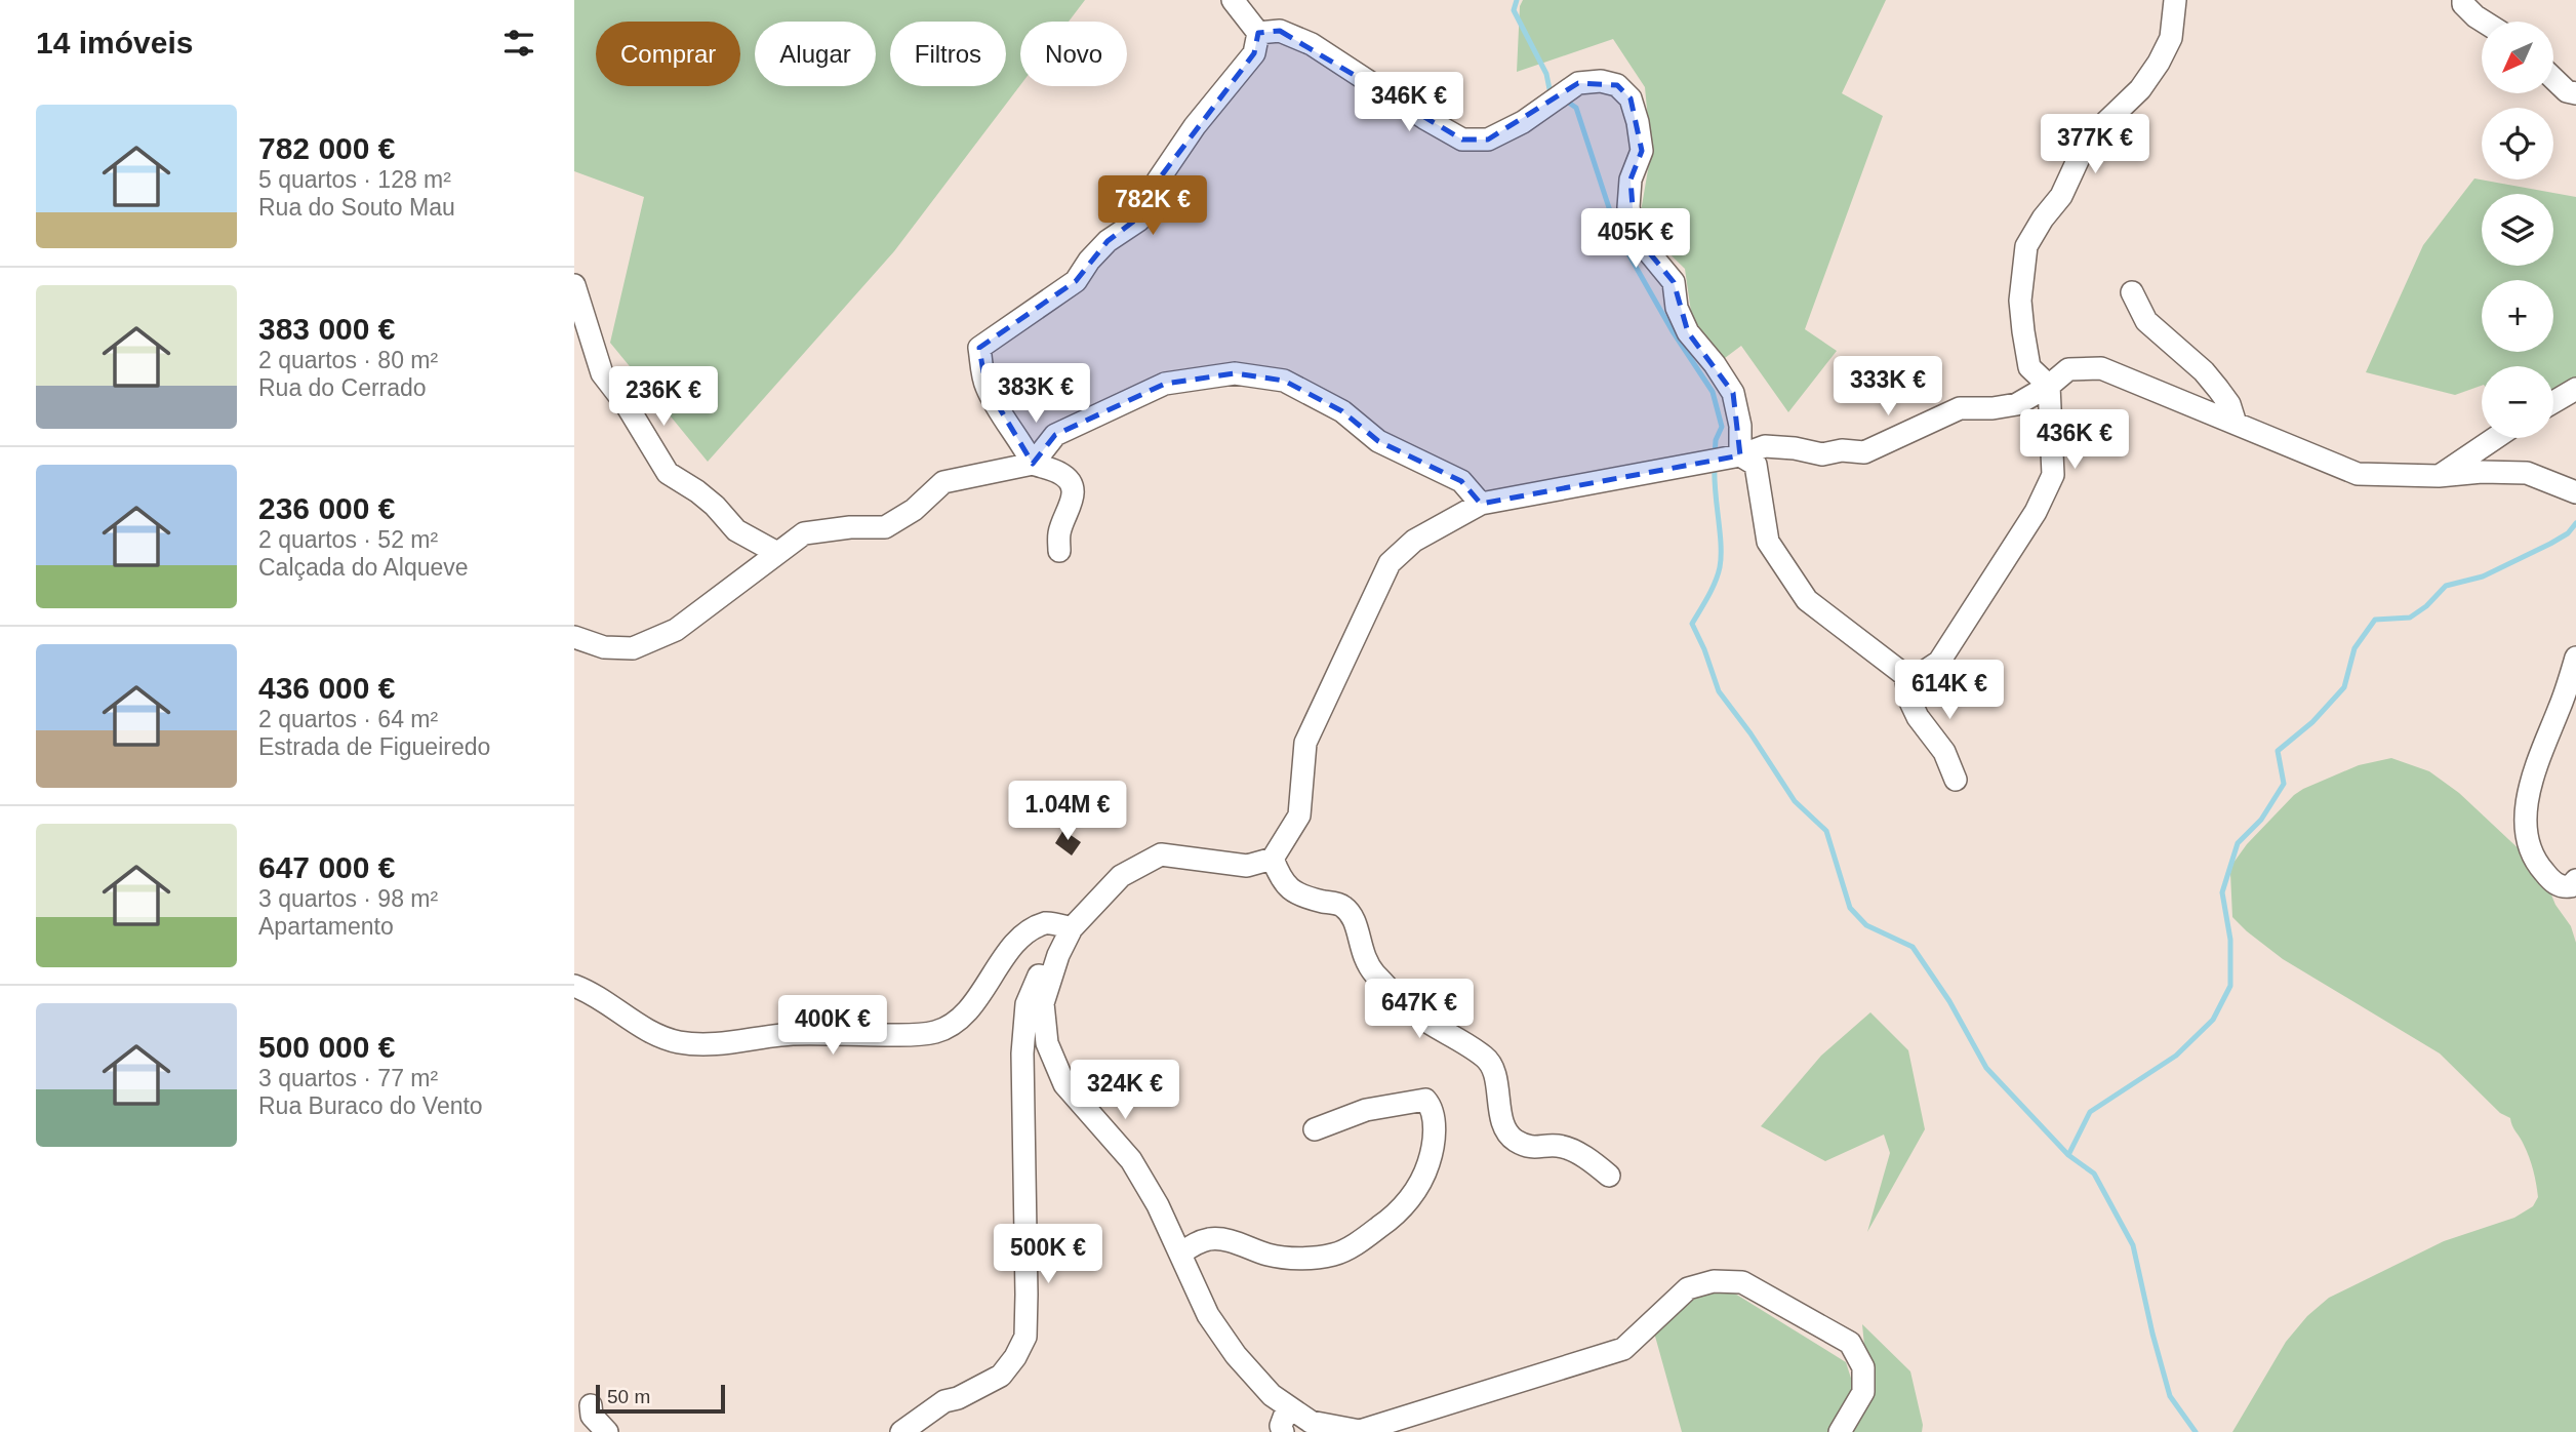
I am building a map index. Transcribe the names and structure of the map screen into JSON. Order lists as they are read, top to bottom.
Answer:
{
  "scale_bar": "50 m",
  "north": "bottom left",
  "page": {
    "heading": "14 imóveis",
    "map_buttons": ["+", "−"],
    "chip": [
      "Comprar",
      "Alugar",
      "Filtros",
      "Novo"
    ],
    "price": [
      "346K €",
      "377K €",
      "782K €",
      "405K €",
      "333K €",
      "383K €",
      "236K €",
      "436K €",
      "614K €",
      "1.04M €",
      "647K €",
      "400K €",
      "324K €",
      "500K €"
    ],
    "list": [
      {
        "name": "782 000 €",
        "note": "5 quartos · 128 m² · Rua do Souto Mau"
      },
      {
        "name": "383 000 €",
        "note": "2 quartos · 80 m² · Rua do Cerrado"
      },
      {
        "name": "236 000 €",
        "note": "2 quartos · 52 m² · Calçada do Alqueve"
      },
      {
        "name": "436 000 €",
        "note": "2 quartos · 64 m² · Estrada de Figueiredo"
      },
      {
        "name": "647 000 €",
        "note": "3 quartos · 98 m² · Apartamento"
      },
      {
        "name": "500 000 €",
        "note": "3 quartos · 77 m² · Rua Buraco do Vento"
      }
    ],
    "scale": "50 m"
  }
}
